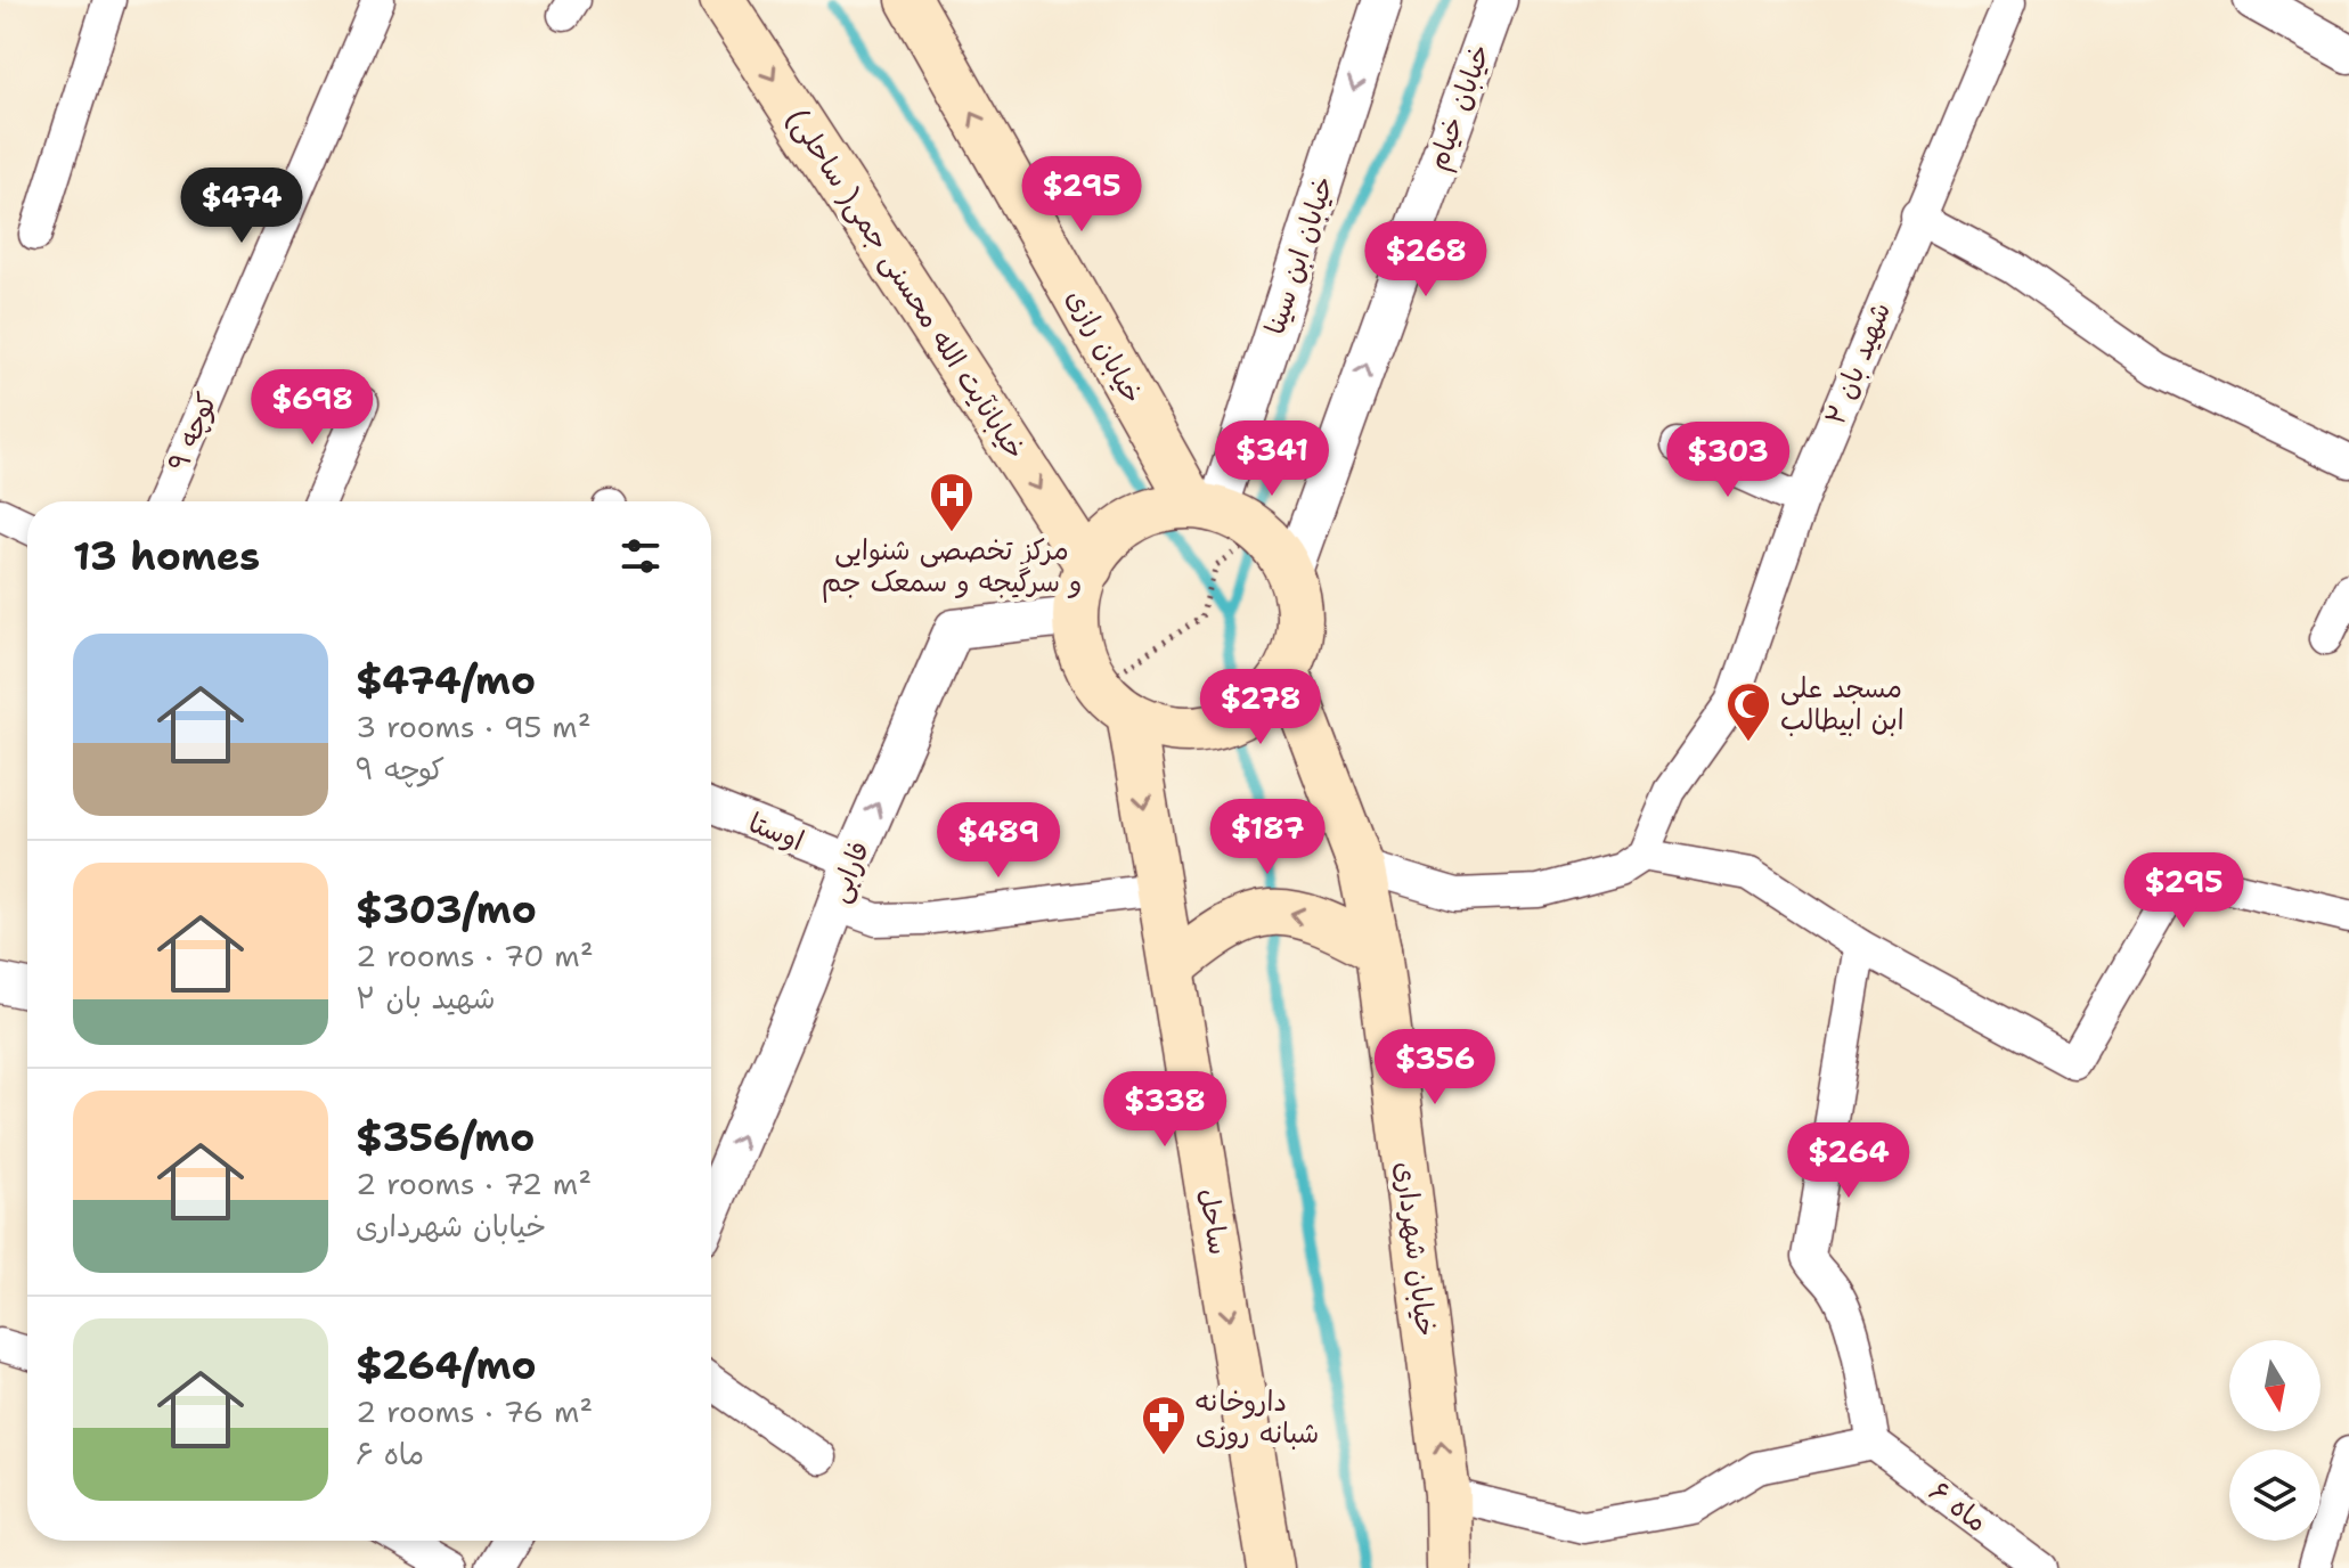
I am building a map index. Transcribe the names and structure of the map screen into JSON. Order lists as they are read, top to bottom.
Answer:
{
  "streets": {
    "main road": [
      "خیابانآیت الله محسنی جمی( ساحلی)",
      "خیابان رازی",
      "ساحل",
      "خیابان شهرداری"
    ],
    "street": [
      "خیابان خیام",
      "خیابان ابن سینا",
      "شهید بان ۲",
      "کوچه ۹",
      "اوستا",
      "فارابی",
      "ماه ۶"
    ]
  },
  "crossings": [
    ["خیابان ابن سینا", "خیابان رازی"],
    ["اوستا", "فارابی"],
    ["فارابی", "ساحل"]
  ],
  "one_way": [
    "خیابان خیام",
    "خیابان ابن سینا",
    "خیابانآیت الله محسنی جمی( ساحلی)",
    "خیابان رازی",
    "فارابی",
    "ساحل",
    "خیابان شهرداری"
  ],
  "places": {
    "hospital": ["مرکز تخصصی شنوایی و سرگیجه و سمعک جم"],
    "mosque": ["مسجد علی ابن ابیطالب"],
    "pharmacy": ["داروخانه شبانه روزی"]
  },
  "north": "bottom",
  "page": {
    "price": [
      "$295",
      "$474",
      "$268",
      "$698",
      "$341",
      "$303",
      "$278",
      "$187",
      "$489",
      "$295",
      "$356",
      "$338",
      "$264"
    ],
    "heading": "13 homes",
    "list": [
      {
        "name": "$474/mo",
        "note": "3 rooms · 95 m² · کوچه ۹"
      },
      {
        "name": "$303/mo",
        "note": "2 rooms · 70 m² · شهید بان ۲"
      },
      {
        "name": "$356/mo",
        "note": "2 rooms · 72 m² · خیابان شهرداری"
      },
      {
        "name": "$264/mo",
        "note": "2 rooms · 76 m² · ماه ۶"
      }
    ]
  }
}
